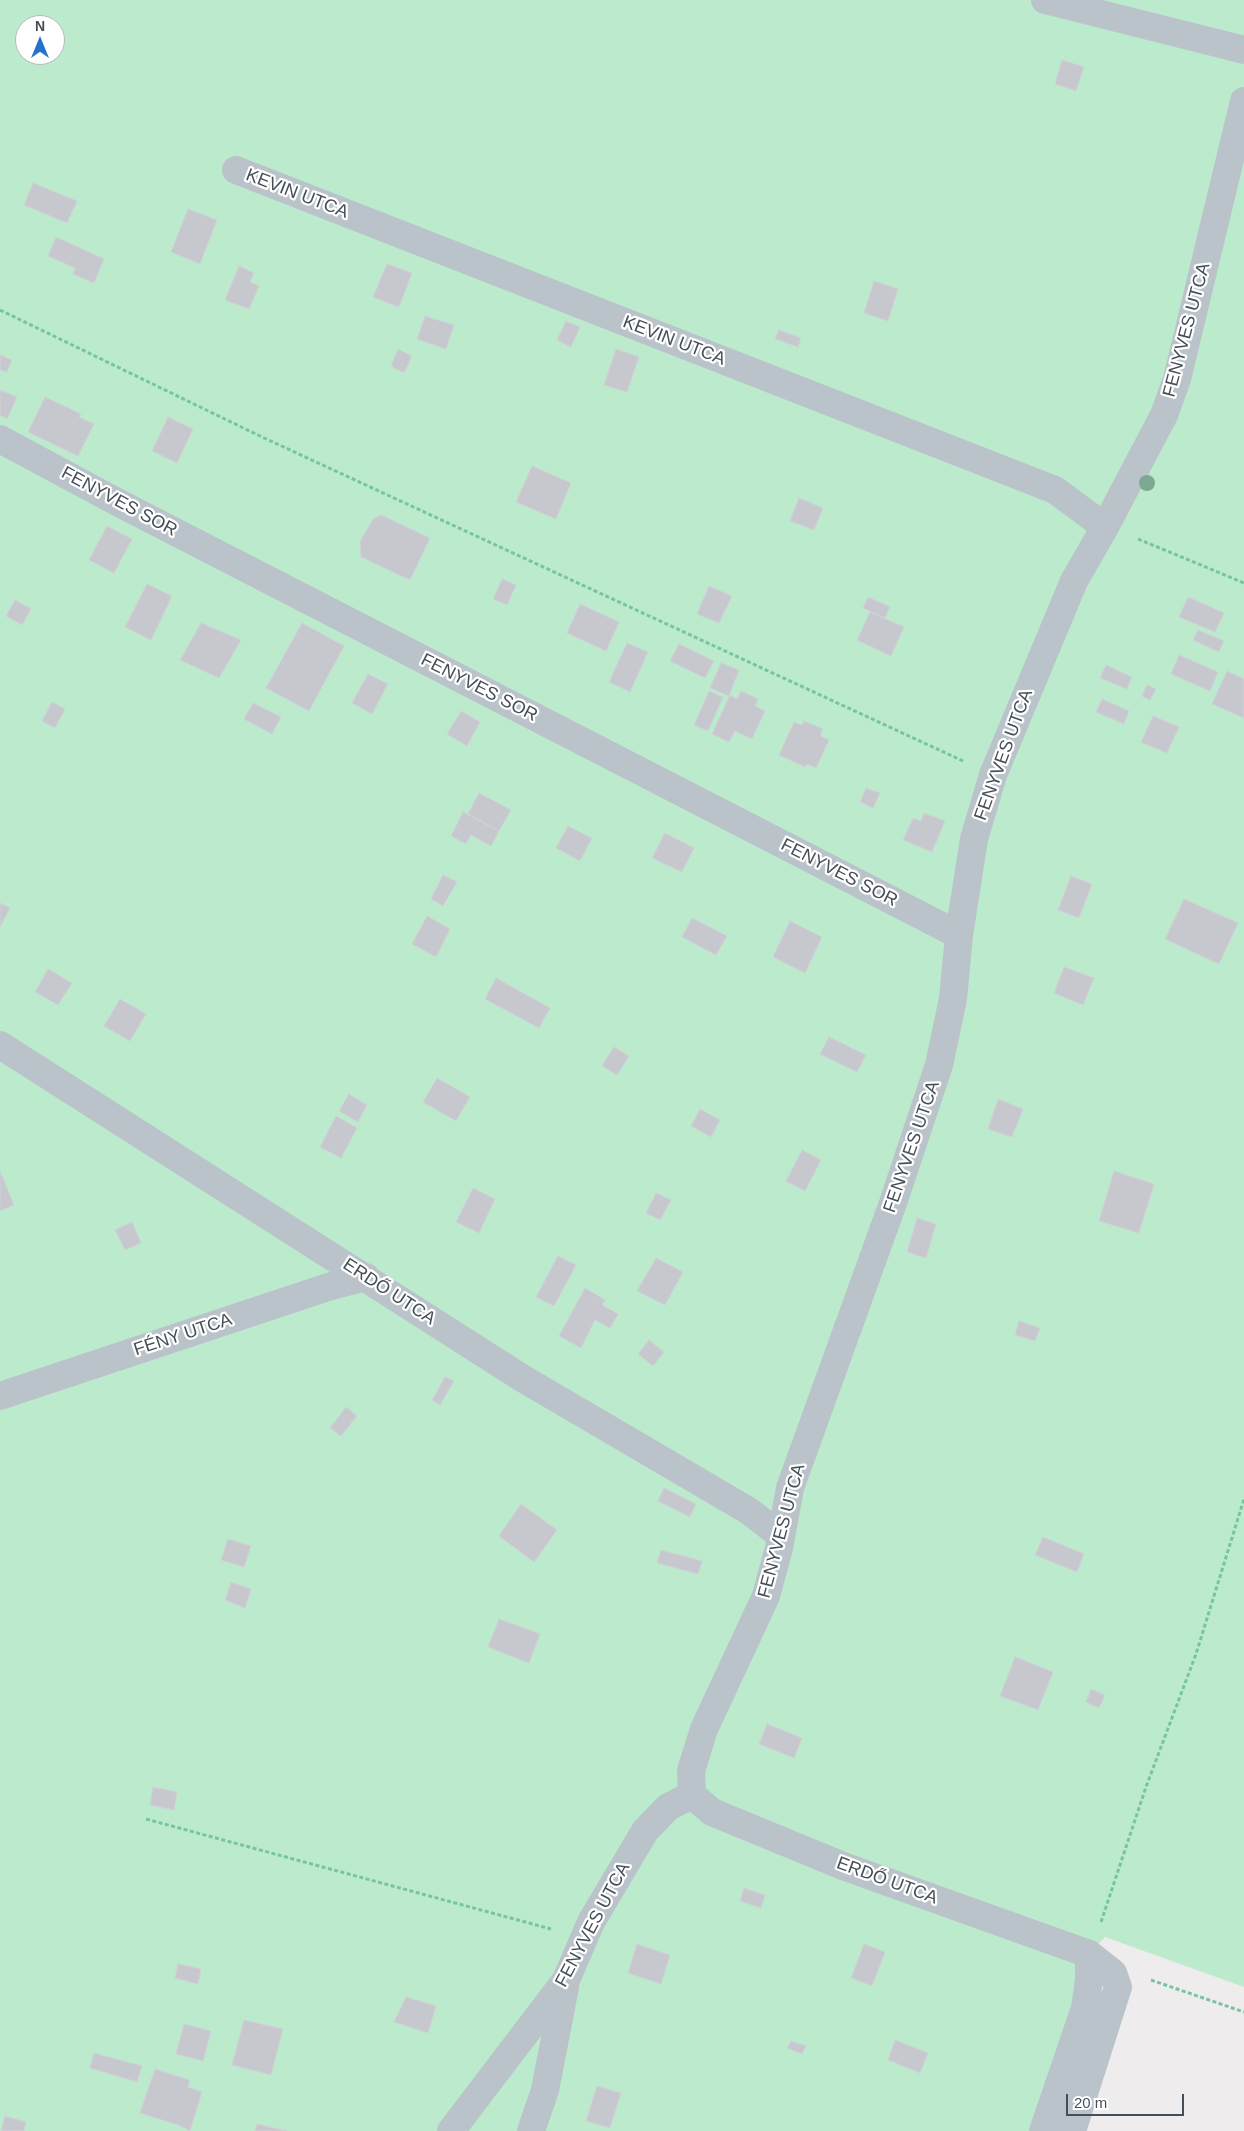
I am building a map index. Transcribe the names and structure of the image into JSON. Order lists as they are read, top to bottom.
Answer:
{
  "streets": {
    "street": [
      "KEVIN UTCA",
      "FENYVES UTCA",
      "FENYVES SOR",
      "ERDŐ UTCA",
      "FÉNY UTCA"
    ]
  },
  "crossings": [
    ["KEVIN UTCA", "FENYVES UTCA"],
    ["FENYVES UTCA", "FENYVES SOR"],
    ["FENYVES UTCA", "ERDŐ UTCA"],
    ["ERDŐ UTCA", "FÉNY UTCA"]
  ],
  "scale_bar": "20 m",
  "north": "top"
}
